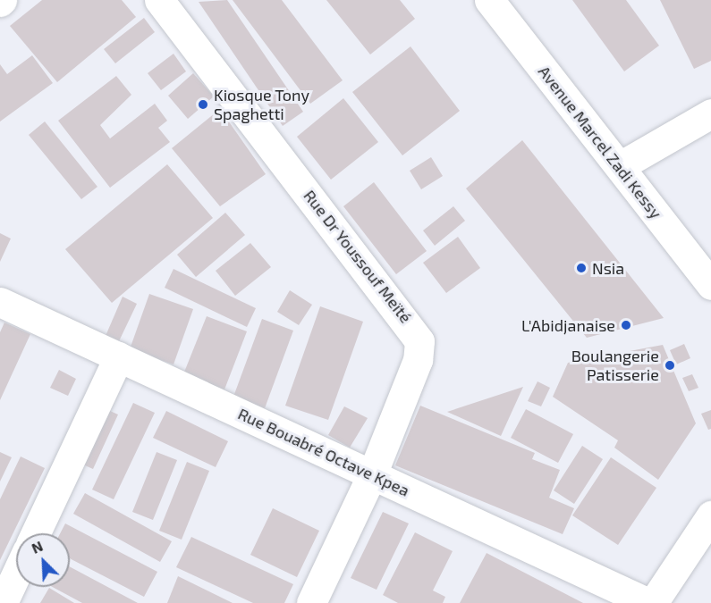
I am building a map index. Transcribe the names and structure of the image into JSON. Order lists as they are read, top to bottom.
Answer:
{
  "streets": {
    "street": ["Avenue Marcel Zadi Kessy", "Rue Dr Youssouf Meïté", "Rue Bouabré Octave Kpea"]
  },
  "crossings": [
    ["Rue Dr Youssouf Meïté", "Rue Bouabré Octave Kpea"]
  ],
  "places": [
    "Kiosque Tony Spaghetti",
    "Nsia",
    "L'Abidjanaise",
    "Boulangerie Patisserie"
  ],
  "north": "top left"
}
